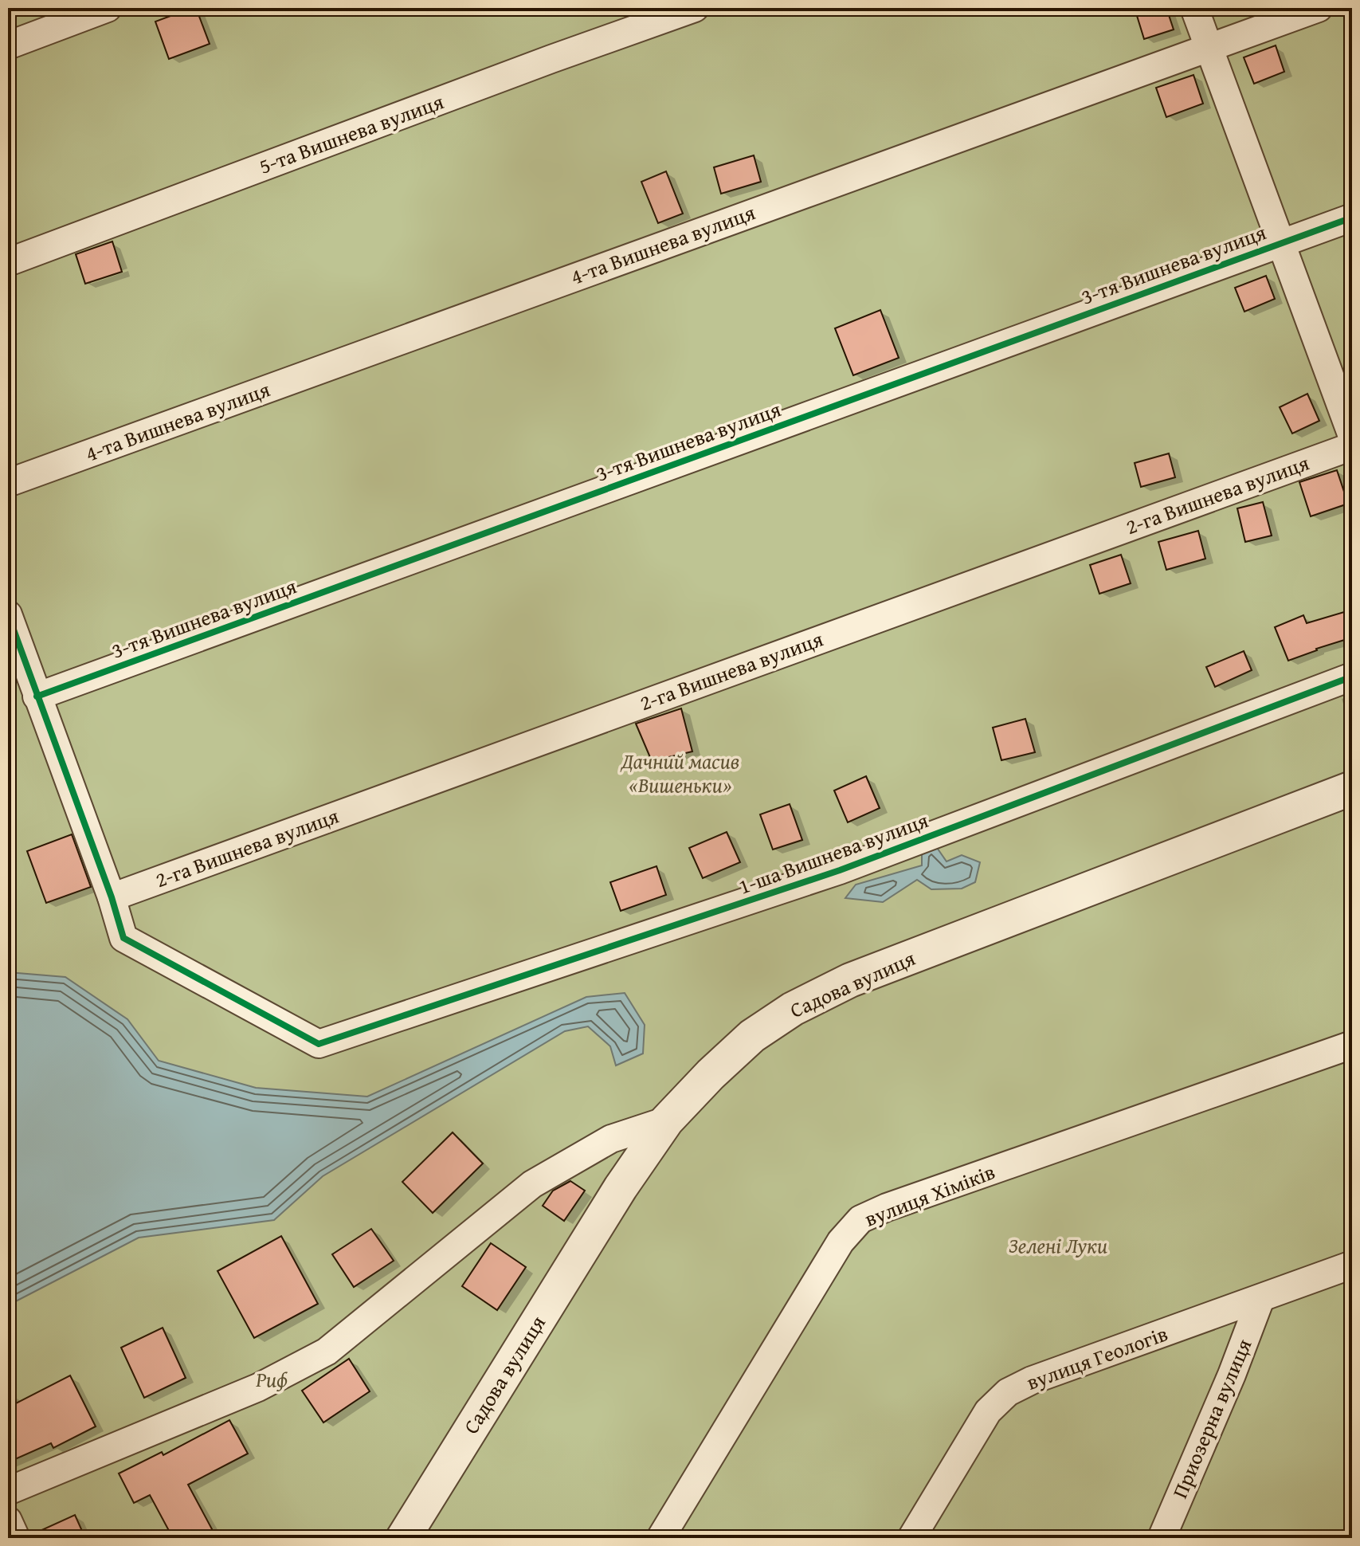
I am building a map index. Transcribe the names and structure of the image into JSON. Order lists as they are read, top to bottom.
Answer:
{
  "streets": {
    "street": [
      "5-та Вишнева вулиця",
      "4-та Вишнева вулиця",
      "3-тя Вишнева вулиця",
      "2-га Вишнева вулиця",
      "1-ша Вишнева вулиця",
      "Садова вулиця",
      "вулиця Хіміків",
      "вулиця Геологів",
      "Приозерна вулиця"
    ]
  },
  "crossings": [
    ["2-га Вишнева вулиця", "1-ша Вишнева вулиця"],
    ["вулиця Геологів", "Приозерна вулиця"]
  ],
  "parks": ["Дачний масив «Вишеньки»", "Зелені Луки", "Риф"]
}
